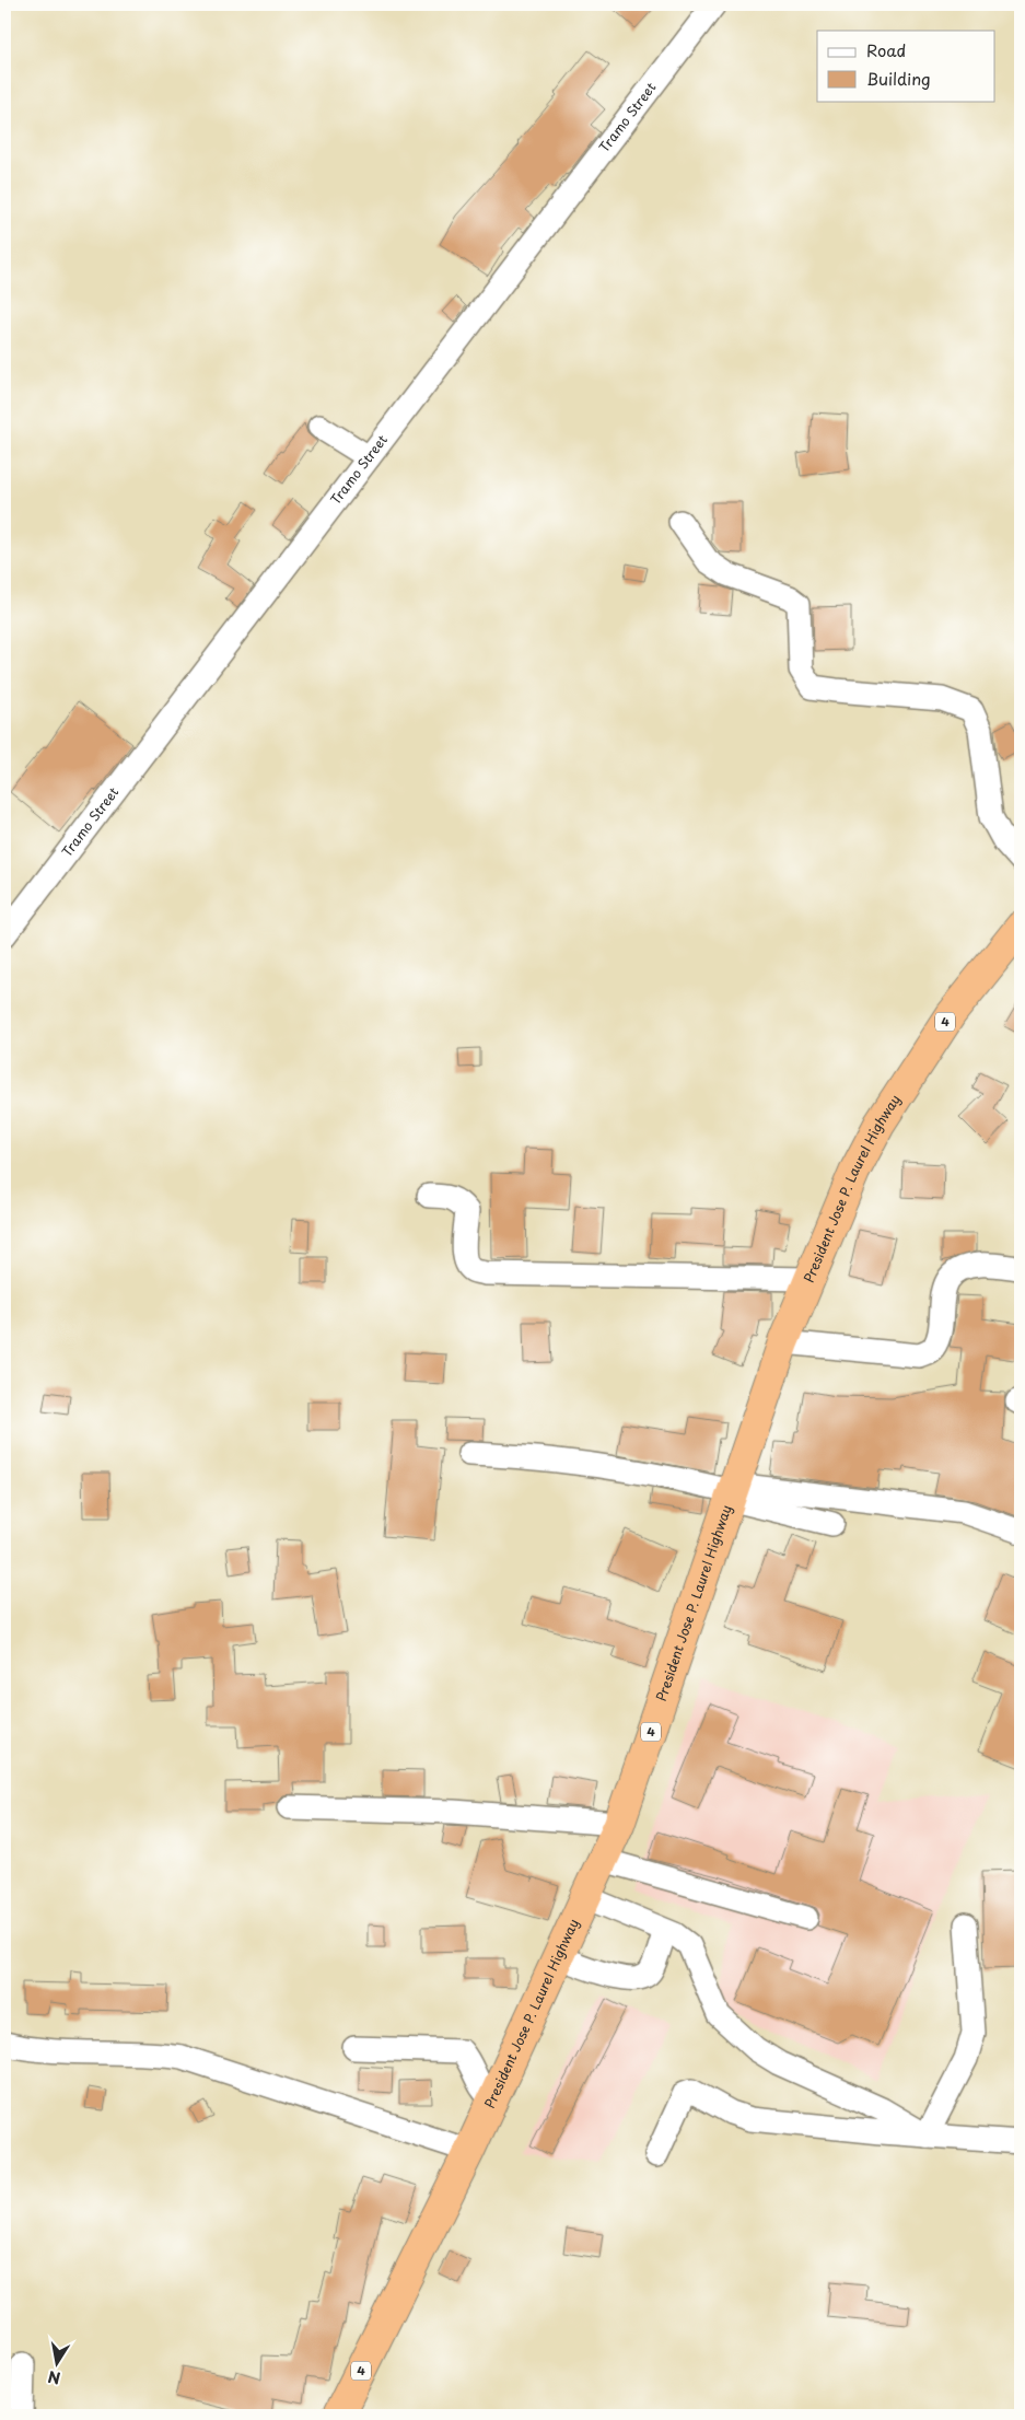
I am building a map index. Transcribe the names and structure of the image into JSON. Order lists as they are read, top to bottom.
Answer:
{
  "streets": {
    "highway": ["4", "President Jose P. Laurel Highway"],
    "street": ["Tramo Street"]
  },
  "legend": ["Road", "Building"],
  "north": "bottom"
}
